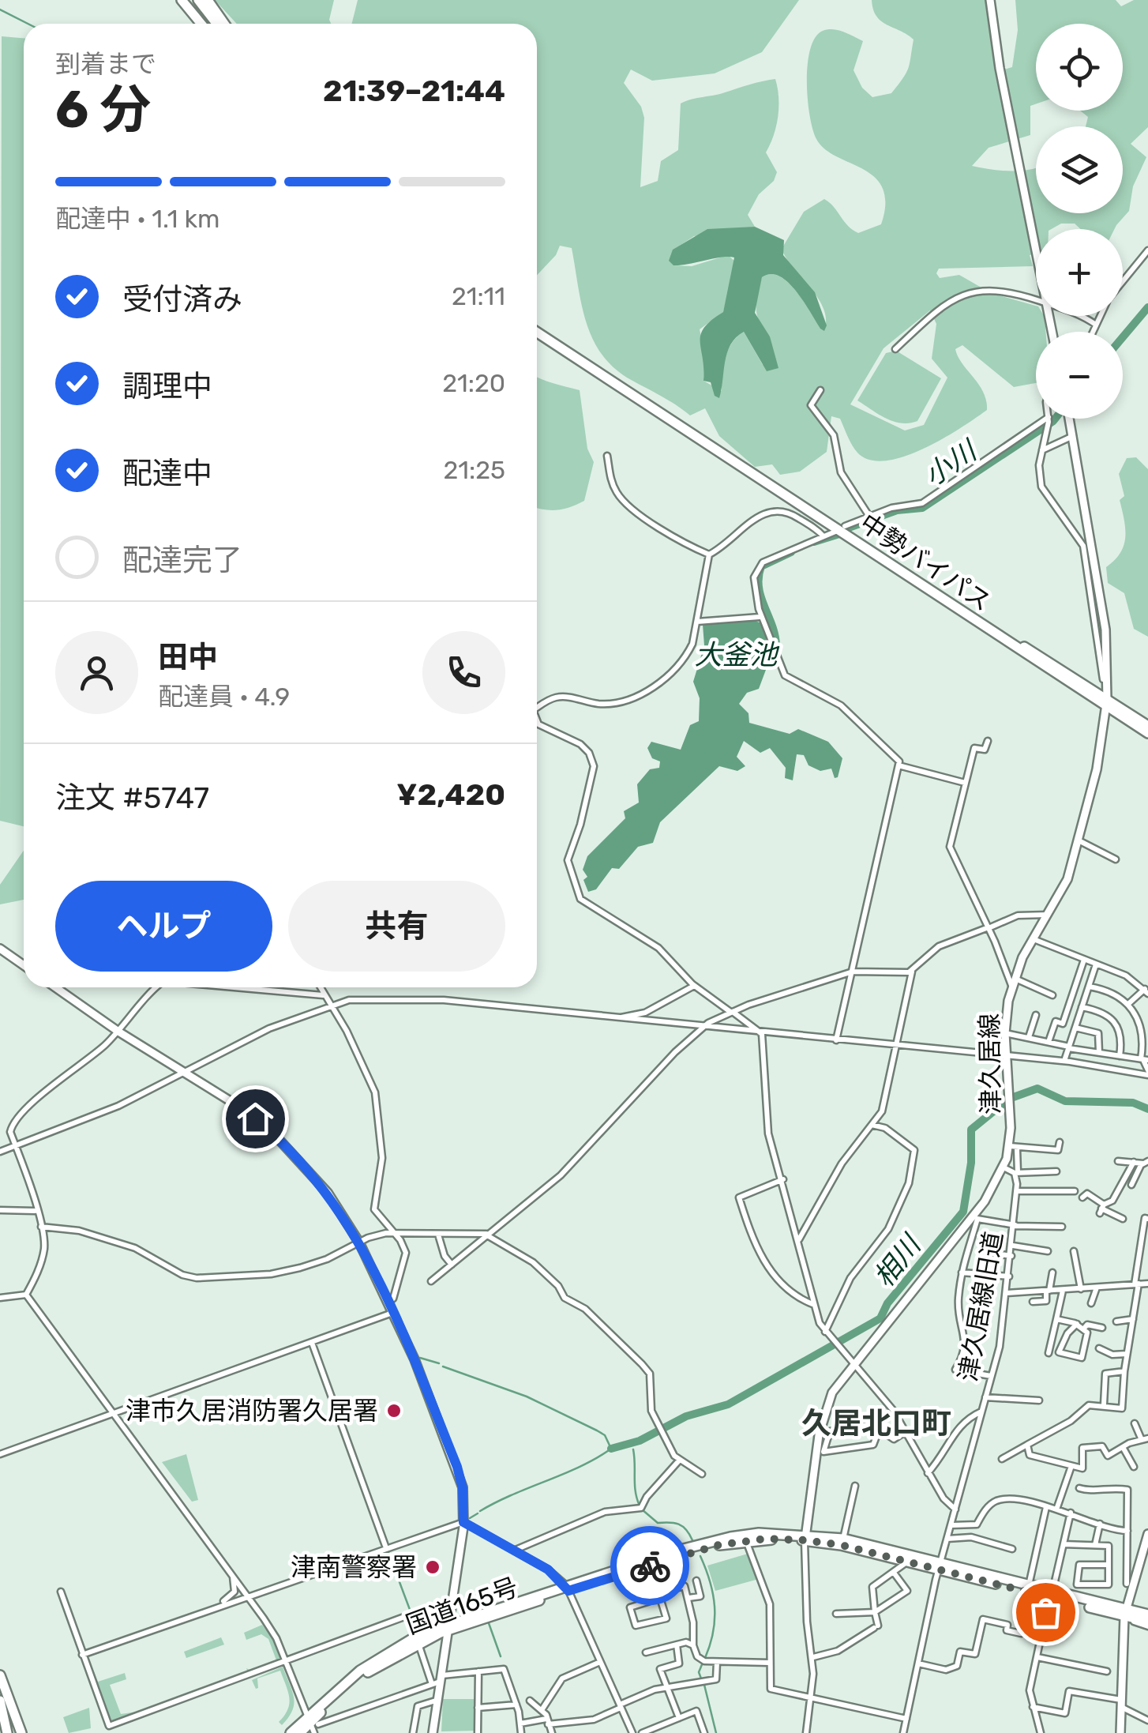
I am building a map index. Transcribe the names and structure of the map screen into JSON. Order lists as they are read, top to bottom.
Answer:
{
  "streets": {
    "highway": ["中勢バイパス", "国道165号"],
    "main road": ["津久居線"],
    "street": ["津久居線旧道"]
  },
  "crossings": [
    ["中勢バイパス", "津久居線"],
    ["津久居線", "津久居線旧道"],
    ["津久居線", "国道165号"],
    ["津久居線旧道", "国道165号"]
  ],
  "districts": ["久居北口町"],
  "water": ["小川", "大釜池", "相川"],
  "places": ["津市久居消防署久居署", "津南警察署"],
  "page": {
    "map_buttons": ["+", "−"],
    "heading": ["6 分", "到着まで", "21:39–21:44"],
    "panel": [
      "田中",
      "配達員 · 4.9",
      "注文 #5747",
      "¥2,420"
    ],
    "bar": "配達中 · 1.1 km",
    "list": [
      ["受付済み", "21:11"],
      ["調理中", "21:20"],
      ["配達中", "21:25"],
      "配達完了"
    ],
    "buttons": ["ヘルプ", "共有"]
  }
}
